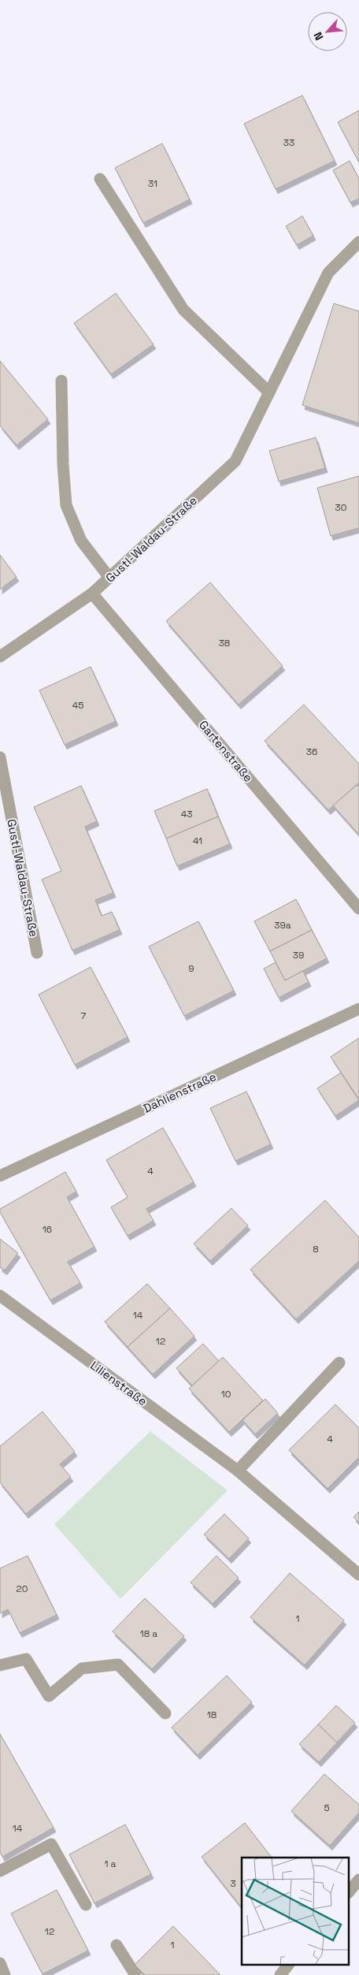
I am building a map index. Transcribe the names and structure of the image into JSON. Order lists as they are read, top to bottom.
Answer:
{
  "streets": {
    "street": [
      "Gustl-Waldau-Straße",
      "Gartenstraße",
      "Dahlienstraße",
      "Lilienstraße"
    ]
  },
  "crossings": [
    ["Gustl-Waldau-Straße", "Gartenstraße"]
  ],
  "house_numbers": [
    "33",
    "31",
    "30",
    "38",
    "45",
    "36",
    "43",
    "41",
    "39a",
    "39",
    "9",
    "7",
    "4",
    "16",
    "8",
    "14",
    "12",
    "10",
    "4",
    "20",
    "1",
    "18 a",
    "18",
    "5",
    "14",
    "1 a",
    "3",
    "12",
    "1"
  ],
  "north": "bottom left"
}
